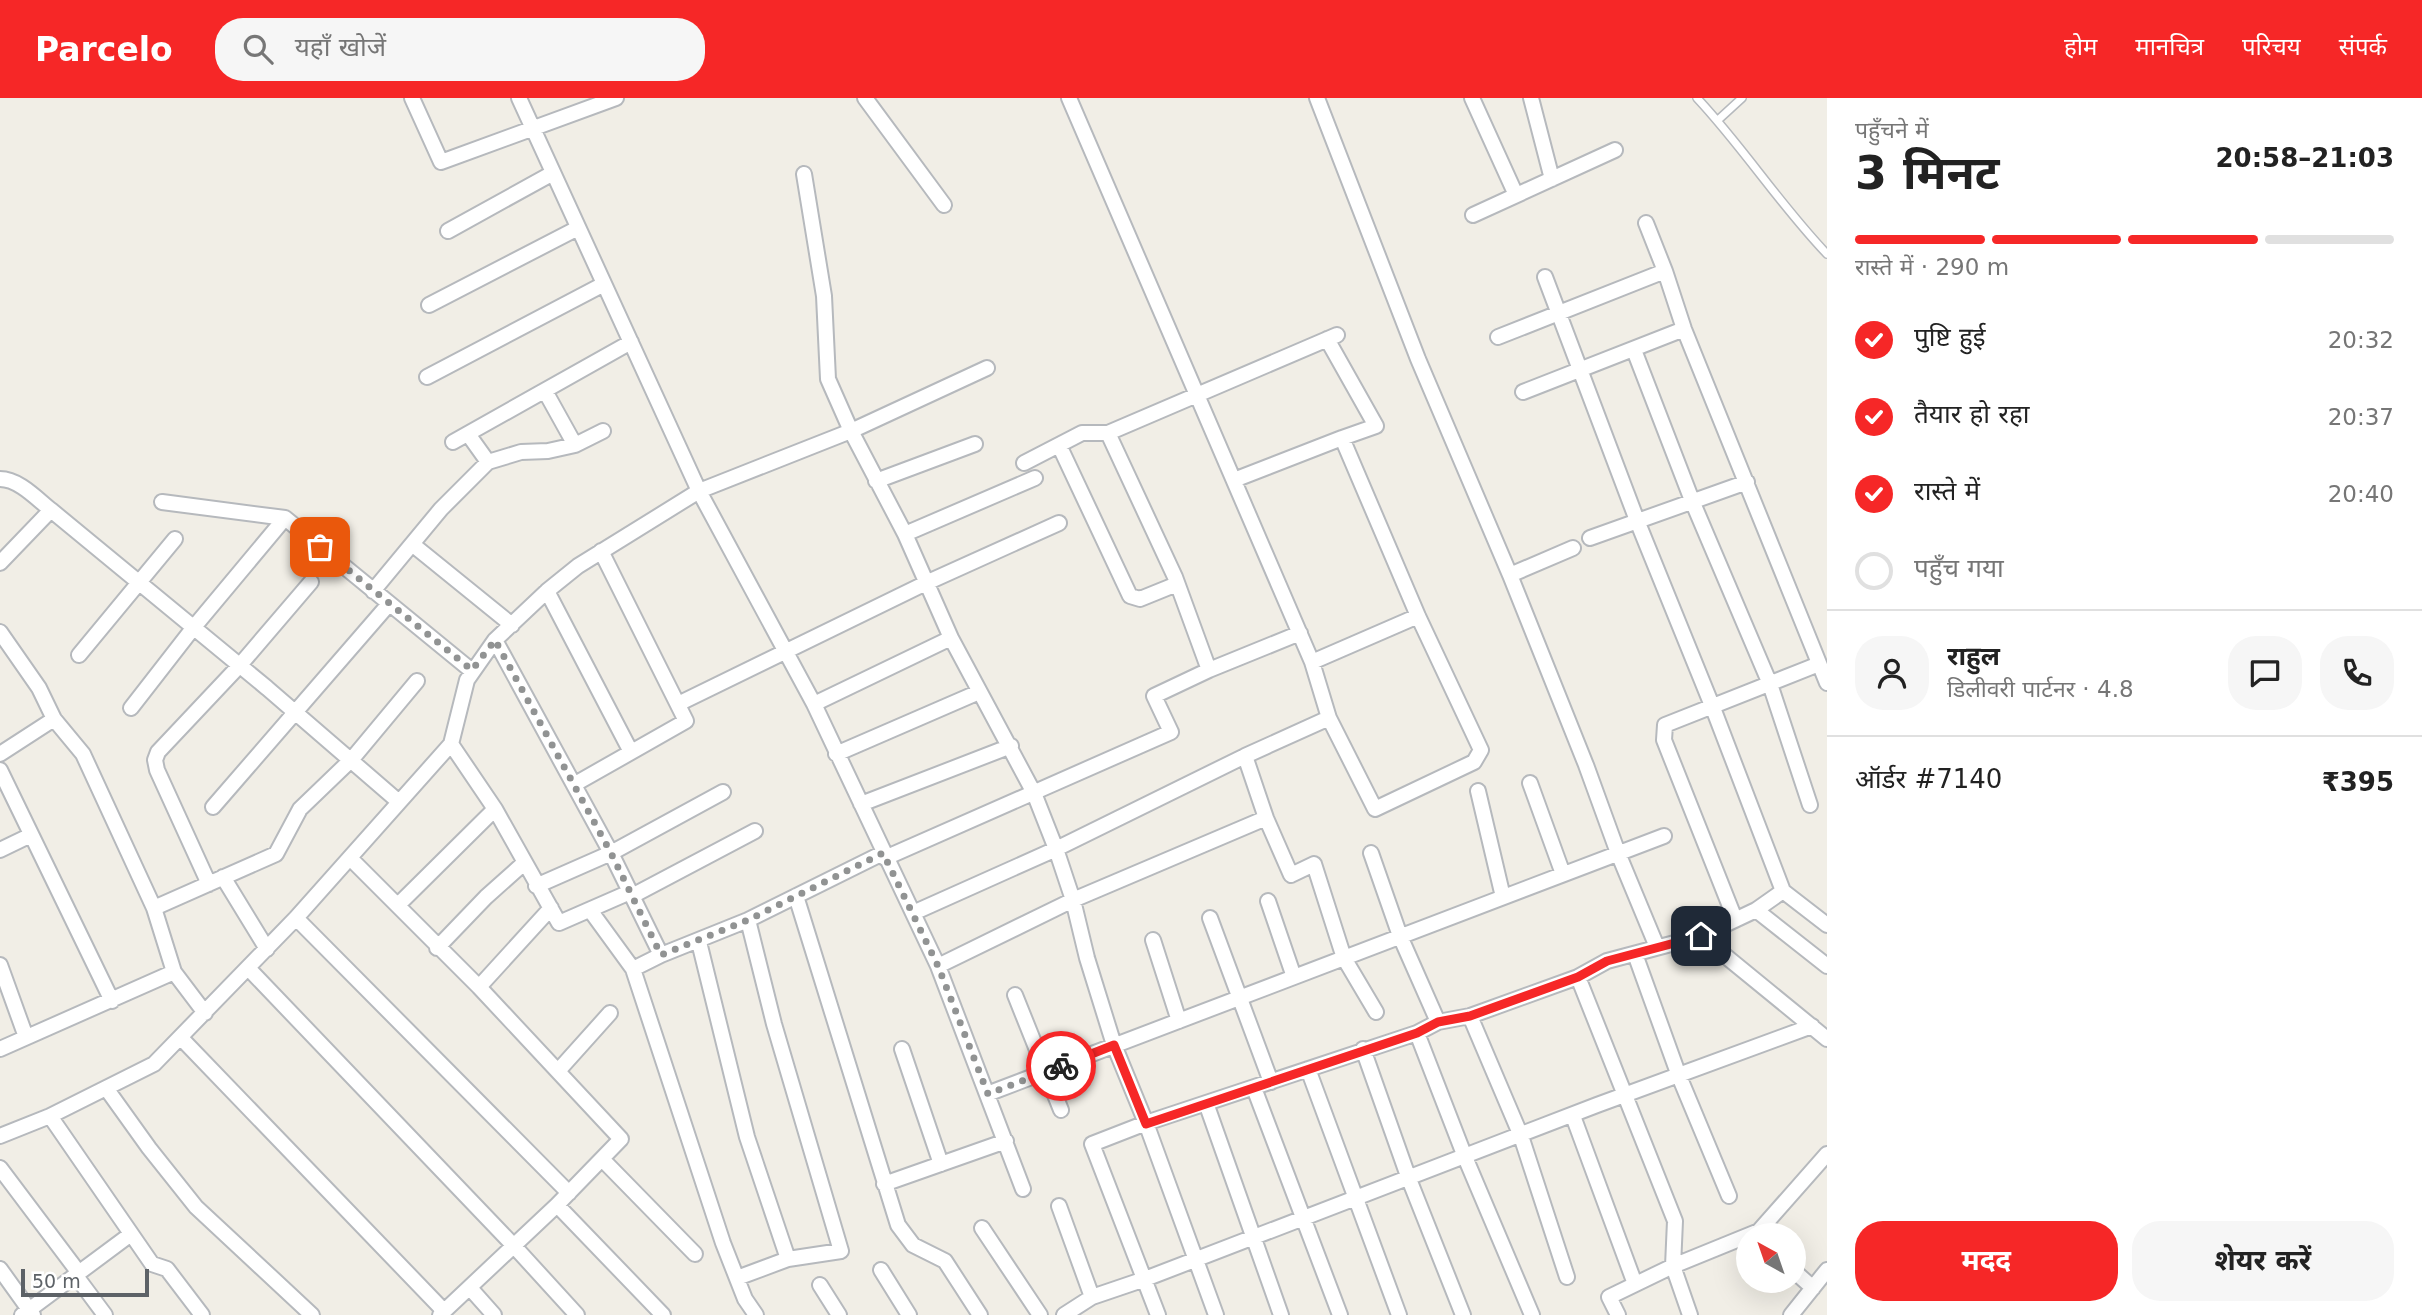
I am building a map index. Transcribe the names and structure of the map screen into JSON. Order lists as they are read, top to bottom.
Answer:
{
  "scale_bar": "50 m",
  "north": "top left",
  "page": {
    "header": "Parcelo",
    "search": "यहाँ खोजें",
    "nav": [
      "होम",
      "मानचित्र",
      "परिचय",
      "संपर्क"
    ],
    "heading": ["3 मिनट", "पहुँचने में", "20:58–21:03"],
    "panel": [
      "राहुल",
      "डिलीवरी पार्टनर · 4.8",
      "ऑर्डर #7140",
      "₹395"
    ],
    "bar": "रास्ते में · 290 m",
    "list": [
      ["पुष्टि हुई", "20:32"],
      ["तैयार हो रहा", "20:37"],
      ["रास्ते में", "20:40"],
      "पहुँच गया"
    ],
    "buttons": ["मदद", "शेयर करें"],
    "scale": "50 m"
  }
}
